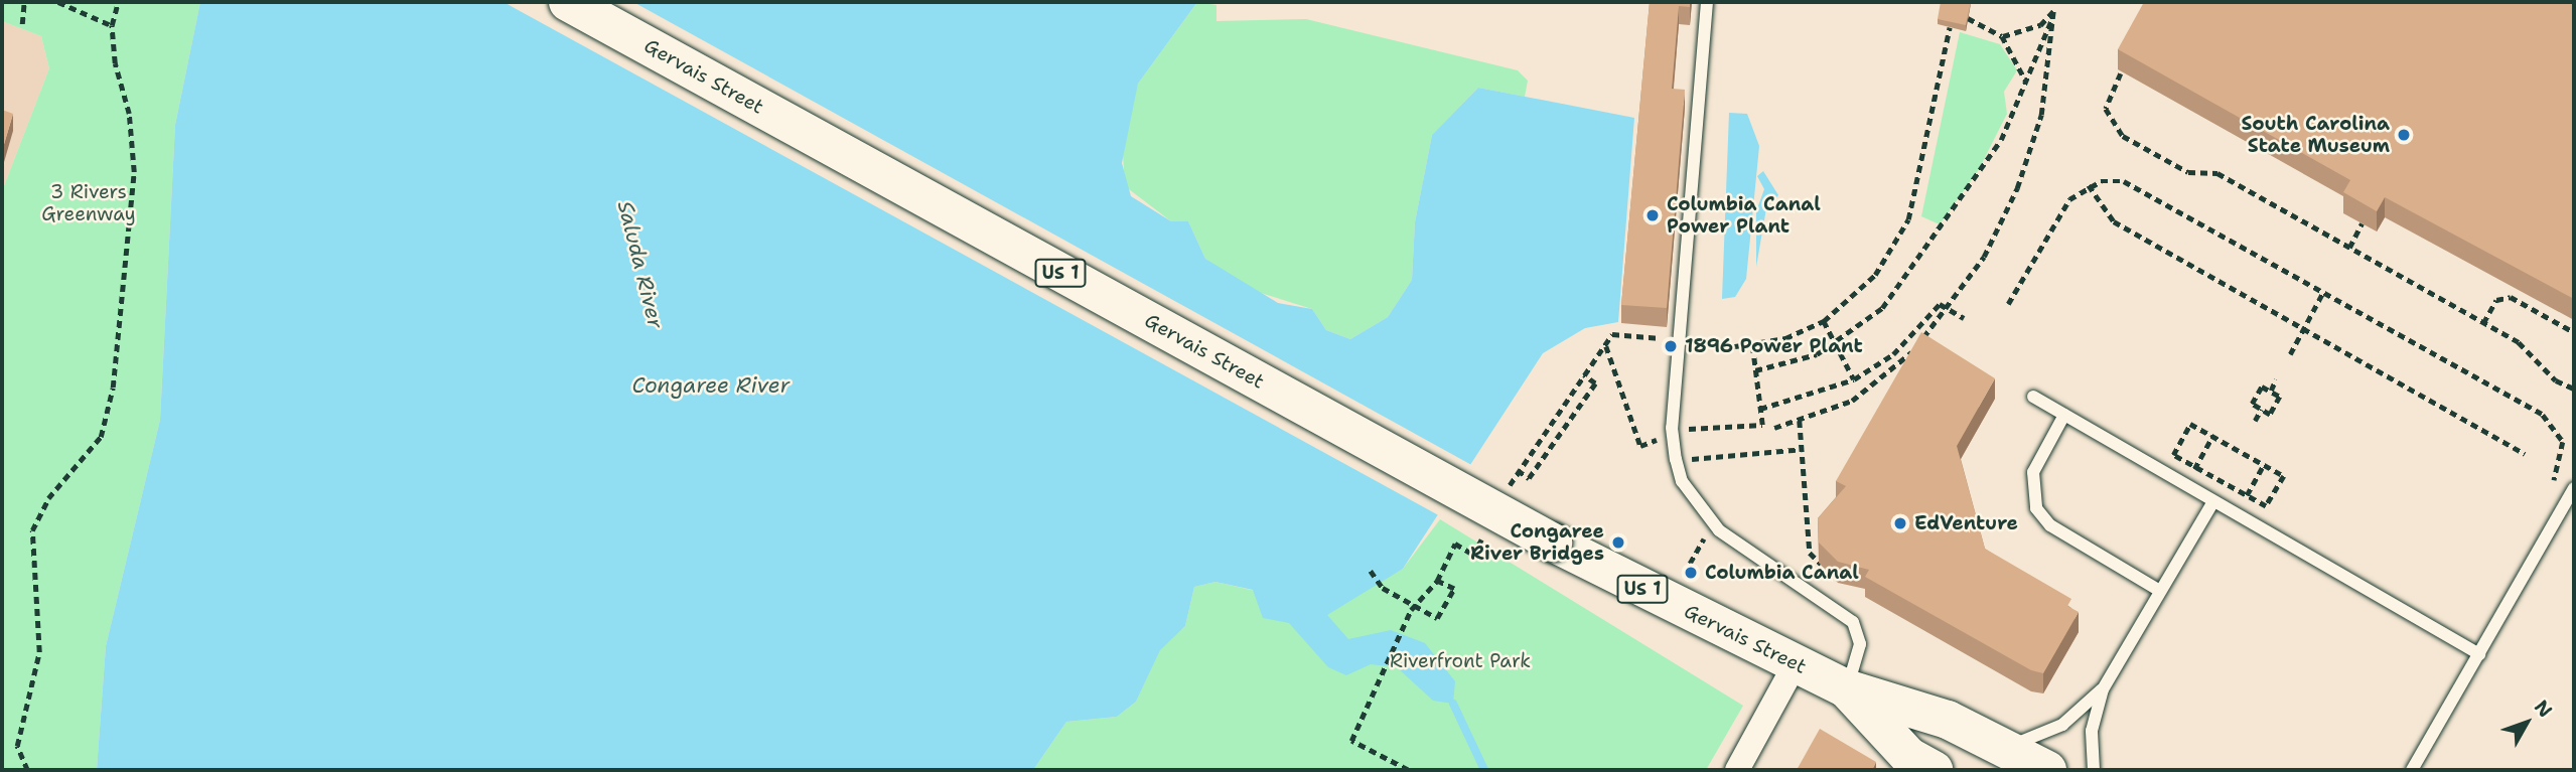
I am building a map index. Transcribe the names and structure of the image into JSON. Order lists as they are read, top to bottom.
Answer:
{
  "streets": {
    "main road": ["Gervais Street", "US 1"]
  },
  "water": ["Saluda River", "Congaree River"],
  "parks": ["3 Rivers Greenway", "Riverfront Park"],
  "places": [
    "South Carolina State Museum",
    "Columbia Canal Power Plant",
    "1896 Power Plant",
    "EdVenture",
    "Congaree River Bridges",
    "Columbia Canal"
  ],
  "north": "top right"
}
